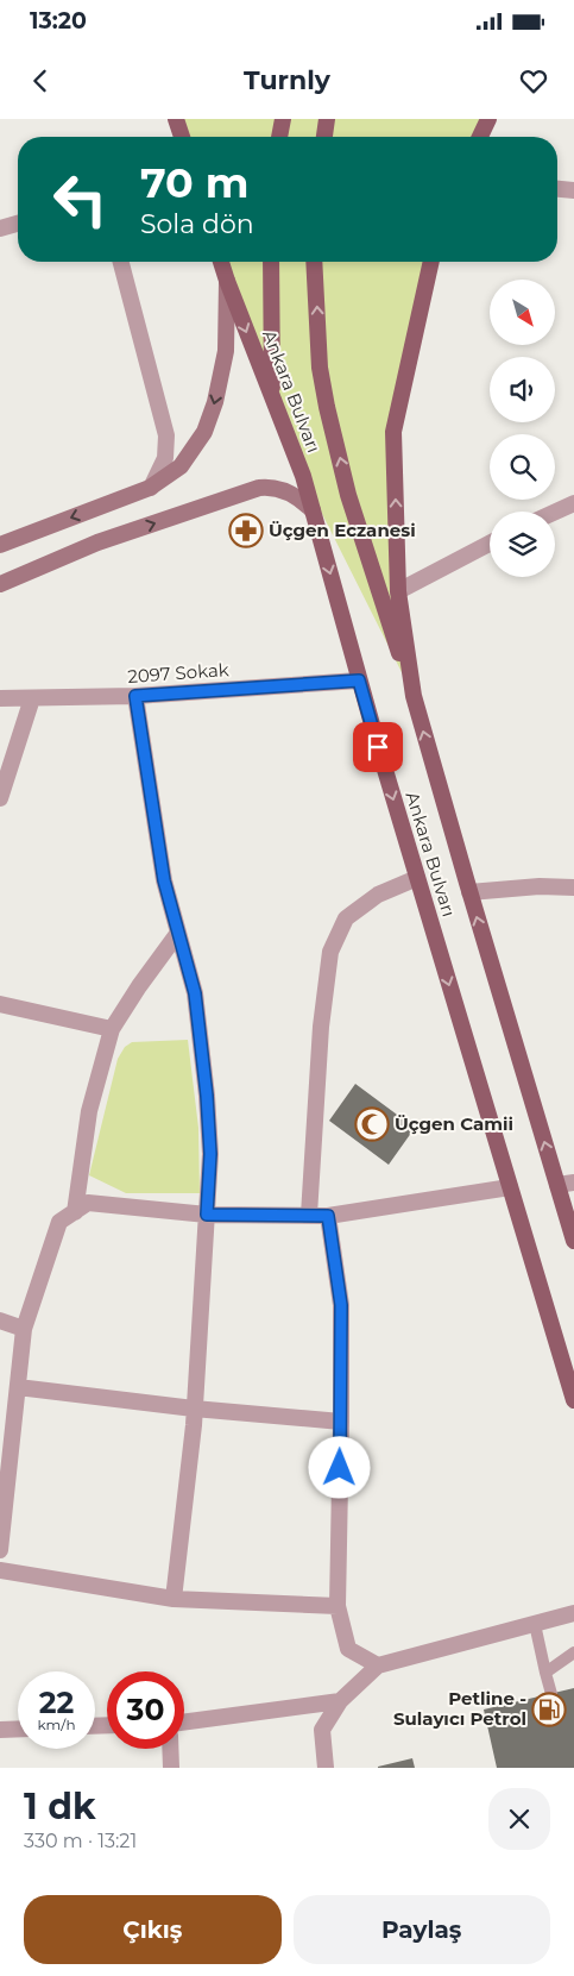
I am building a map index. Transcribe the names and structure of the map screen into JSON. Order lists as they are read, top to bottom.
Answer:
{
  "streets": {
    "main road": ["Ankara Bulvarı"],
    "street": ["2097 Sokak"]
  },
  "crossings": [
    ["Ankara Bulvarı", "2097 Sokak"]
  ],
  "places": {
    "pharmacy": ["Üçgen Eczanesi"],
    "mosque": ["Üçgen Camii"],
    "fuel station": ["Petline - Sulayıcı Petrol"]
  },
  "north": "bottom right",
  "page": {
    "status": "13:20",
    "header": "Turnly",
    "turn": ["70 m", "Sola dön"],
    "speed": "22 km/h",
    "limit": "30",
    "heading": ["1 dk", "330 m · 13:21"],
    "buttons": ["Çıkış", "Paylaş"]
  }
}
